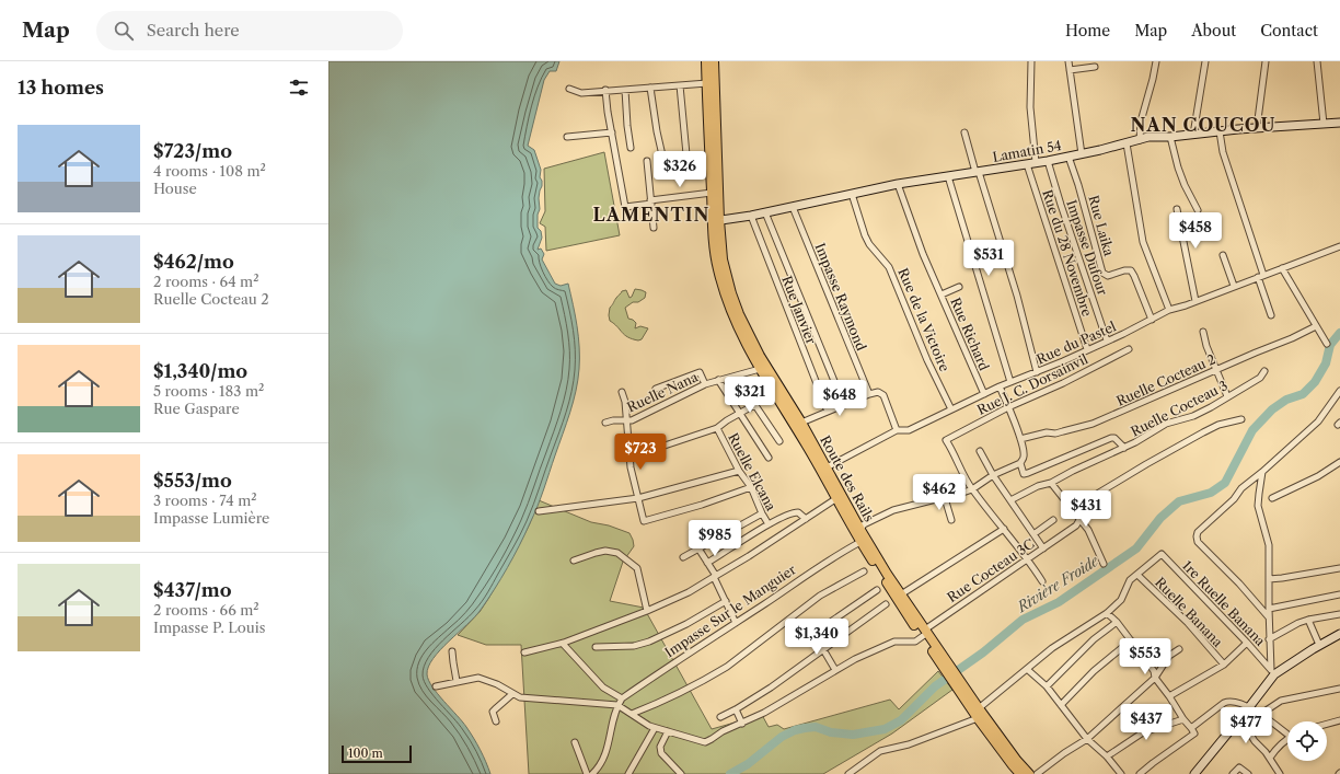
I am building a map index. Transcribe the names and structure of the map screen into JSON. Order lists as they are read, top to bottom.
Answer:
{
  "streets": {
    "main road": ["Route des Rails"],
    "street": [
      "Lamatin 54",
      "Rue Laika",
      "Impasse Dufour",
      "Rue du 28 Novembre",
      "Impasse Raymond",
      "Rue Janvier",
      "Rue de la Victoire",
      "Rue Richard",
      "Rue du Pastel",
      "Ruelle Cocteau 2",
      "Rue J. C. Dorsainvil",
      "Ruelle Nana",
      "Ruelle Cocteau 3",
      "Ruelle Elcana",
      "Rue Cocteau 3C",
      "1re Ruelle Banana",
      "Impasse Sur le Manguier",
      "Ruelle Banana"
    ]
  },
  "crossings": [
    ["Lamatin 54", "Rue Laika"],
    ["Lamatin 54", "Impasse Dufour"],
    ["Lamatin 54", "Rue du 28 Novembre"],
    ["Lamatin 54", "Impasse Raymond"],
    ["Lamatin 54", "Rue Janvier"],
    ["Lamatin 54", "Rue de la Victoire"],
    ["Lamatin 54", "Rue Richard"],
    ["Lamatin 54", "Route des Rails"],
    ["Rue Laika", "Rue du Pastel"],
    ["Impasse Dufour", "Rue du Pastel"],
    ["Rue du 28 Novembre", "Rue du Pastel"],
    ["Rue de la Victoire", "Rue du Pastel"],
    ["Rue Richard", "Rue du Pastel"],
    ["Rue du Pastel", "Route des Rails"],
    ["Ruelle Nana", "Route des Rails"],
    ["Route des Rails", "Rue Cocteau 3C"],
    ["Route des Rails", "Impasse Sur le Manguier"],
    ["1re Ruelle Banana", "Ruelle Banana"]
  ],
  "districts": ["NAN COUCOU", "LAMENTIN"],
  "water": ["Rivière Froide"],
  "scale_bar": "100 m",
  "page": {
    "header": "Map",
    "search": "Search here",
    "nav": [
      "Home",
      "Map",
      "About",
      "Contact"
    ],
    "heading": "13 homes",
    "list": [
      {
        "name": "$723/mo",
        "note": "4 rooms · 108 m² · House"
      },
      {
        "name": "$462/mo",
        "note": "2 rooms · 64 m² · Ruelle Cocteau 2"
      },
      {
        "name": "$1,340/mo",
        "note": "5 rooms · 183 m² · Rue Gaspare"
      },
      {
        "name": "$553/mo",
        "note": "3 rooms · 74 m² · Impasse Lumière"
      },
      {
        "name": "$437/mo",
        "note": "2 rooms · 66 m² · Impasse P. Louis"
      }
    ],
    "price": [
      "$326",
      "$458",
      "$531",
      "$321",
      "$648",
      "$723",
      "$462",
      "$431",
      "$985",
      "$1,340",
      "$553",
      "$437",
      "$477"
    ],
    "scale": "100 m"
  }
}
